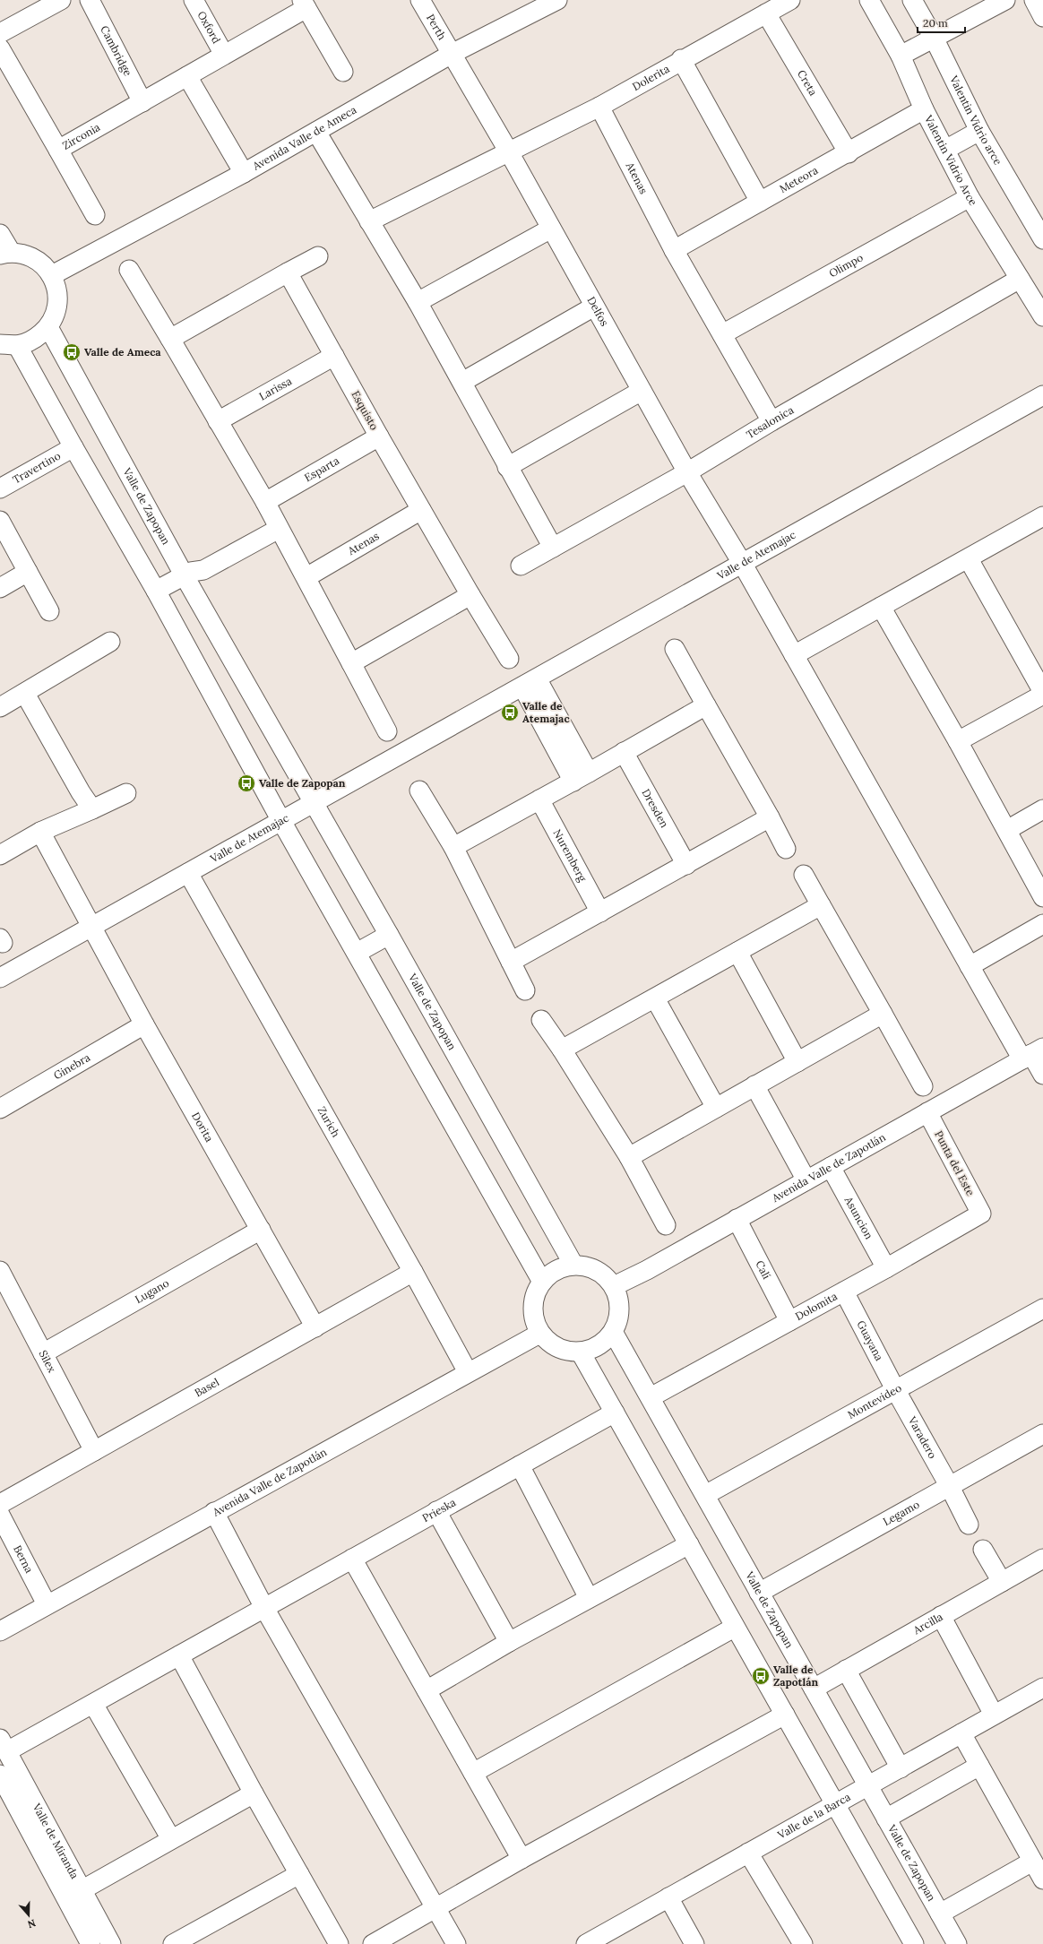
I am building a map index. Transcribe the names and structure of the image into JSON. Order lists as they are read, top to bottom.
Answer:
{
  "streets": {
    "street": [
      "Perth",
      "Oxford",
      "Cambridge",
      "Dolerita",
      "Creta",
      "Valentin Vidrio arce",
      "Zirconia",
      "Avenida Valle de Ameca",
      "Valentin Vidrio Arce",
      "Atenas",
      "Meteora",
      "Olimpo",
      "Delfos",
      "Larissa",
      "Esquisto",
      "Tesalonica",
      "Travertino",
      "Esparta",
      "Valle de Zapopan",
      "Valle de Atemajac",
      "Dresden",
      "Nuremberg",
      "Ginebra",
      "Zurich",
      "Dorita",
      "Punta del Este",
      "Avenida Valle de Zapotlán",
      "Asuncion",
      "Calí",
      "Lugano",
      "Dolomita",
      "Guayana",
      "Silex",
      "Basel",
      "Montevideo",
      "Varadero",
      "Prieska",
      "Legamo",
      "Berna",
      "Arcilla",
      "Valle de la Barca",
      "Valle de Miranda"
    ]
  },
  "crossings": [
    ["Perth", "Dolerita"],
    ["Perth", "Avenida Valle de Ameca"],
    ["Perth", "Delfos"],
    ["Oxford", "Zirconia"],
    ["Cambridge", "Zirconia"],
    ["Dolerita", "Creta"],
    ["Dolerita", "Atenas"],
    ["Dolerita", "Delfos"],
    ["Creta", "Meteora"],
    ["Valentin Vidrio Arce", "Meteora"],
    ["Valentin Vidrio Arce", "Olimpo"],
    ["Valentin Vidrio Arce", "Tesalonica"],
    ["Atenas", "Meteora"],
    ["Atenas", "Olimpo"],
    ["Atenas", "Esquisto"],
    ["Atenas", "Tesalonica"],
    ["Delfos", "Tesalonica"],
    ["Delfos", "Valle de Atemajac"],
    ["Delfos", "Avenida Valle de Zapotlán"],
    ["Larissa", "Esquisto"],
    ["Esquisto", "Esparta"],
    ["Valle de Zapopan", "Valle de Atemajac"],
    ["Valle de Zapopan", "Avenida Valle de Zapotlán"],
    ["Valle de Zapopan", "Dolomita"],
    ["Valle de Zapopan", "Montevideo"],
    ["Valle de Zapopan", "Legamo"],
    ["Valle de Zapopan", "Arcilla"],
    ["Valle de Zapopan", "Valle de la Barca"],
    ["Valle de Atemajac", "Zurich"],
    ["Valle de Atemajac", "Dorita"],
    ["Ginebra", "Dorita"],
    ["Zurich", "Avenida Valle de Zapotlán"],
    ["Zurich", "Basel"],
    ["Dorita", "Lugano"],
    ["Dorita", "Basel"],
    ["Punta del Este", "Avenida Valle de Zapotlán"],
    ["Punta del Este", "Dolomita"],
    ["Avenida Valle de Zapotlán", "Asuncion"],
    ["Avenida Valle de Zapotlán", "Calí"],
    ["Avenida Valle de Zapotlán", "Berna"],
    ["Asuncion", "Dolomita"],
    ["Calí", "Dolomita"],
    ["Lugano", "Silex"],
    ["Dolomita", "Guayana"],
    ["Guayana", "Montevideo"],
    ["Guayana", "Varadero"],
    ["Silex", "Basel"],
    ["Montevideo", "Varadero"],
    ["Varadero", "Legamo"],
    ["Prieska", "Valle de Miranda"]
  ],
  "places": {
    "bus stop": [
      "Valle de Ameca",
      "Valle de Atemajac",
      "Valle de Zapopan",
      "Valle de Zapotlán"
    ]
  },
  "scale_bar": "20 m",
  "north": "bottom"
}
